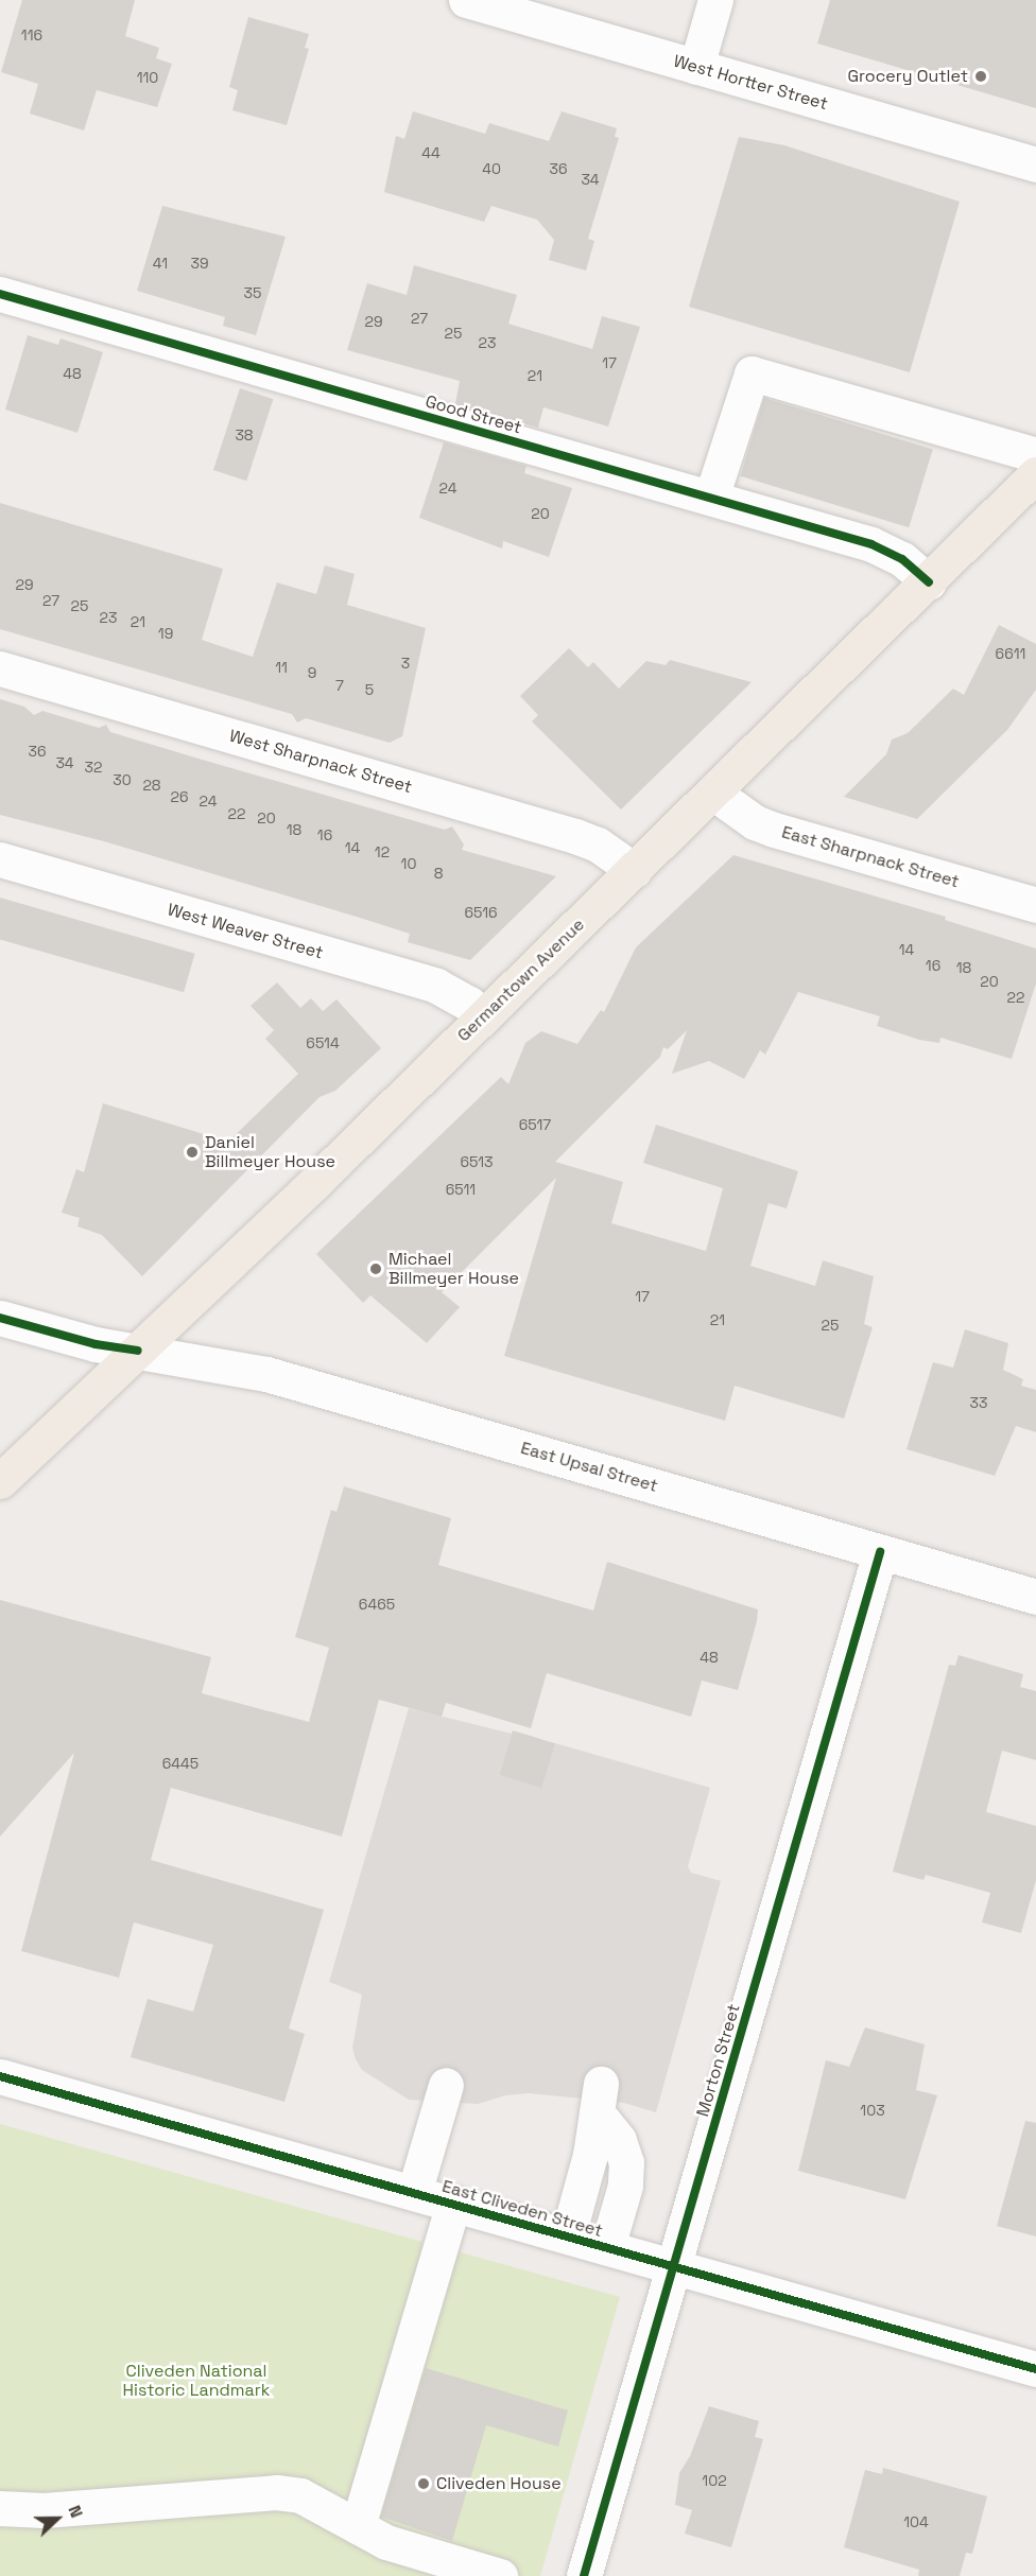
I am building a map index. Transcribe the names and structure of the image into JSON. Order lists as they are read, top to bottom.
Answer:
{
  "streets": {
    "main road": ["Germantown Avenue"],
    "street": [
      "West Hortter Street",
      "Good Street",
      "West Sharpnack Street",
      "East Sharpnack Street",
      "West Weaver Street",
      "East Upsal Street",
      "Morton Street",
      "East Cliveden Street"
    ]
  },
  "crossings": [
    ["Good Street", "Germantown Avenue"],
    ["West Sharpnack Street", "Germantown Avenue"],
    ["East Sharpnack Street", "Germantown Avenue"],
    ["West Weaver Street", "Germantown Avenue"],
    ["Germantown Avenue", "East Upsal Street"],
    ["East Upsal Street", "Morton Street"],
    ["Morton Street", "East Cliveden Street"]
  ],
  "parks": ["Cliveden National Historic Landmark"],
  "places": [
    "Grocery Outlet",
    "Daniel Billmeyer House",
    "Michael Billmeyer House",
    "Cliveden House"
  ],
  "house_numbers": [
    "116",
    "110",
    "44",
    "40",
    "36",
    "34",
    "41",
    "39",
    "35",
    "27",
    "29",
    "25",
    "23",
    "17",
    "48",
    "21",
    "38",
    "24",
    "20",
    "29",
    "27",
    "25",
    "23",
    "21",
    "19",
    "6611",
    "3",
    "11",
    "9",
    "7",
    "5",
    "36",
    "34",
    "32",
    "30",
    "28",
    "26",
    "24",
    "22",
    "20",
    "18",
    "16",
    "14",
    "12",
    "10",
    "8",
    "6516",
    "14",
    "16",
    "18",
    "20",
    "22",
    "6514",
    "6517",
    "6513",
    "6511",
    "17",
    "21",
    "25",
    "33",
    "6465",
    "48",
    "6445",
    "103",
    "102",
    "104"
  ],
  "north": "right"
}
